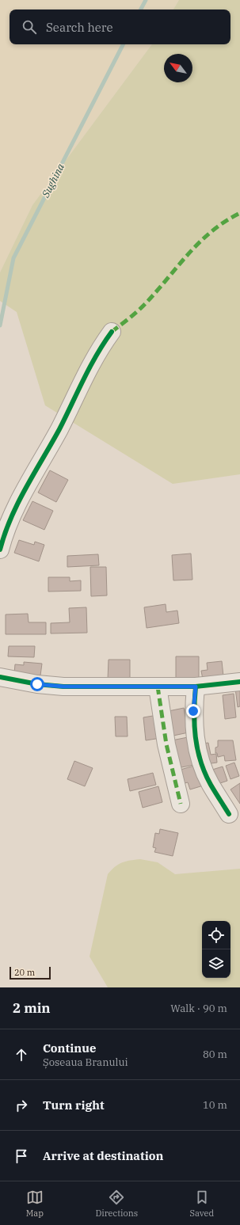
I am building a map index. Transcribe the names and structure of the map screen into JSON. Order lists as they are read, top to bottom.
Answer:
{
  "water": ["Sughina"],
  "scale_bar": "20 m",
  "north": "top left",
  "page": {
    "search": "Search here",
    "scale": "20 m",
    "heading": ["2 min", "Walk · 90 m"],
    "list": [
      ["Continue", "Șoseaua Branului", "80 m"],
      ["Turn right", "10 m"],
      "Arrive at destination"
    ],
    "nav": ["Map", "Directions", "Saved"]
  }
}
